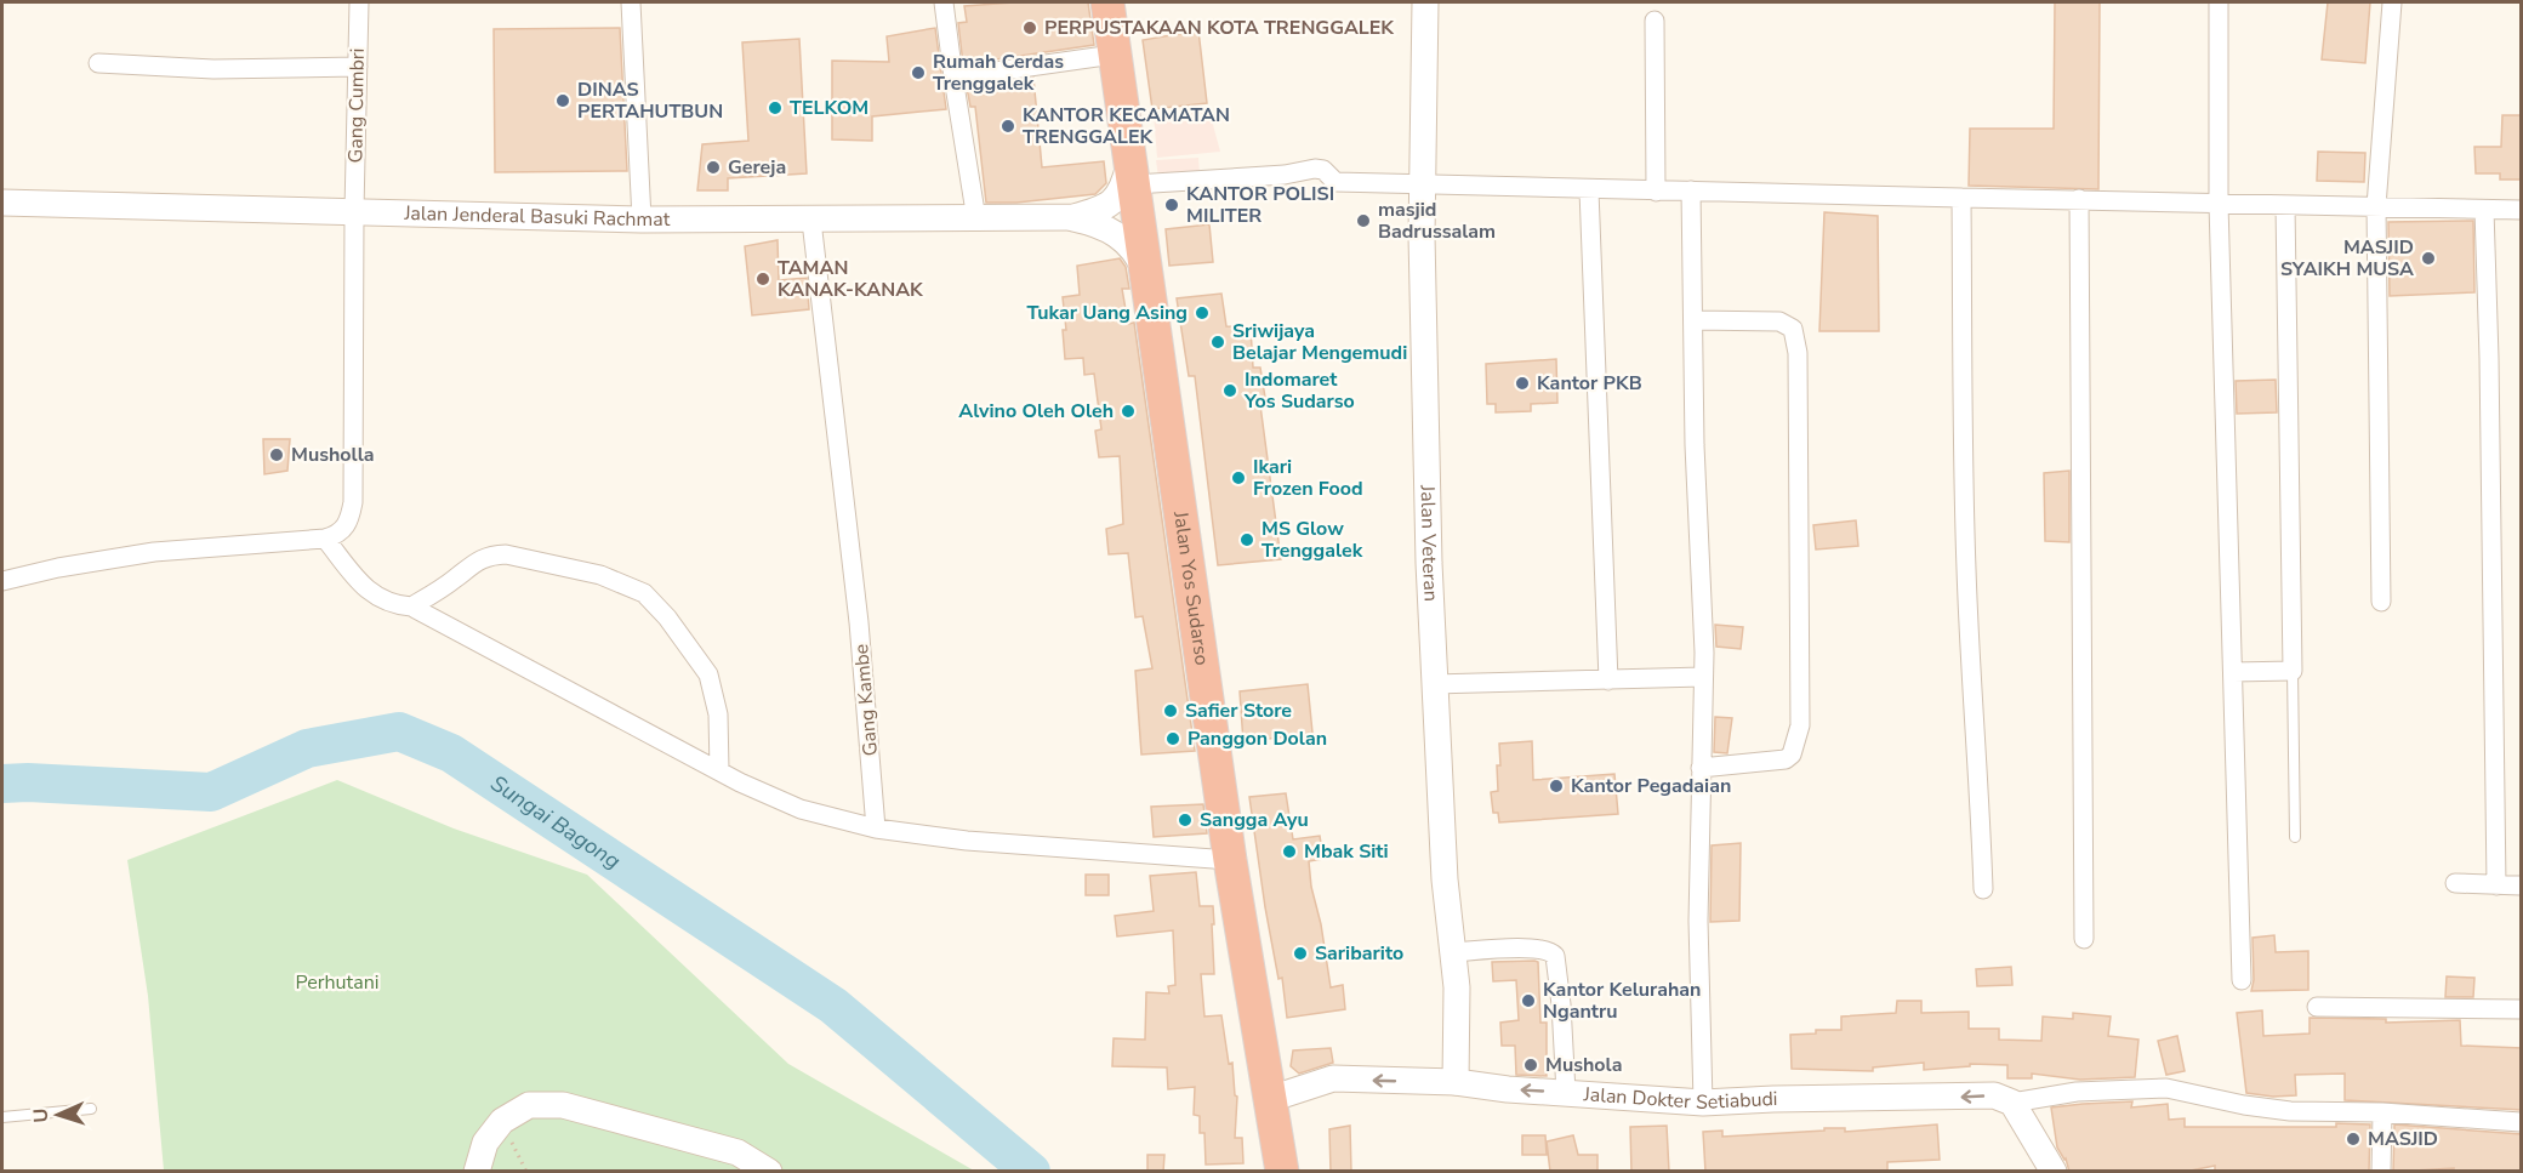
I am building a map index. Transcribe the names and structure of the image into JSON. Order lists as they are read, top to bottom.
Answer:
{
  "streets": {
    "highway": ["Jalan Yos Sudarso"],
    "street": [
      "Gang Cumbri",
      "Jalan Jenderal Basuki Rachmat",
      "Jalan Veteran",
      "Gang Kambe",
      "Jalan Dokter Setiabudi"
    ]
  },
  "crossings": [
    ["Gang Cumbri", "Jalan Jenderal Basuki Rachmat"],
    ["Jalan Jenderal Basuki Rachmat", "Gang Kambe"],
    ["Jalan Veteran", "Jalan Dokter Setiabudi"],
    ["Jalan Yos Sudarso", "Jalan Dokter Setiabudi"]
  ],
  "one_way": ["Jalan Dokter Setiabudi"],
  "water": ["Sungai Bagong"],
  "parks": ["Perhutani"],
  "places": [
    "PERPUSTAKAAN KOTA TRENGGALEK",
    "Rumah Cerdas Trenggalek",
    "DINAS PERTAHUTBUN",
    "TELKOM",
    "KANTOR KECAMATAN TRENGGALEK",
    "Gereja",
    "KANTOR POLISI MILITER",
    "masjid Badrussalam",
    "MASJID SYAIKH MUSA",
    "TAMAN KANAK-KANAK",
    "Tukar Uang Asing",
    "Sriwijaya Belajar Mengemudi",
    "Kantor PKB",
    "Indomaret Yos Sudarso",
    "Alvino Oleh Oleh",
    "Musholla",
    "Ikari Frozen Food",
    "MS Glow Trenggalek",
    "Safier Store",
    "Panggon Dolan",
    "Kantor Pegadaian",
    "Sangga Ayu",
    "Mbak Siti",
    "Saribarito",
    "Kantor Kelurahan Ngantru",
    "Mushola",
    "MASJID"
  ],
  "north": "left"
}
